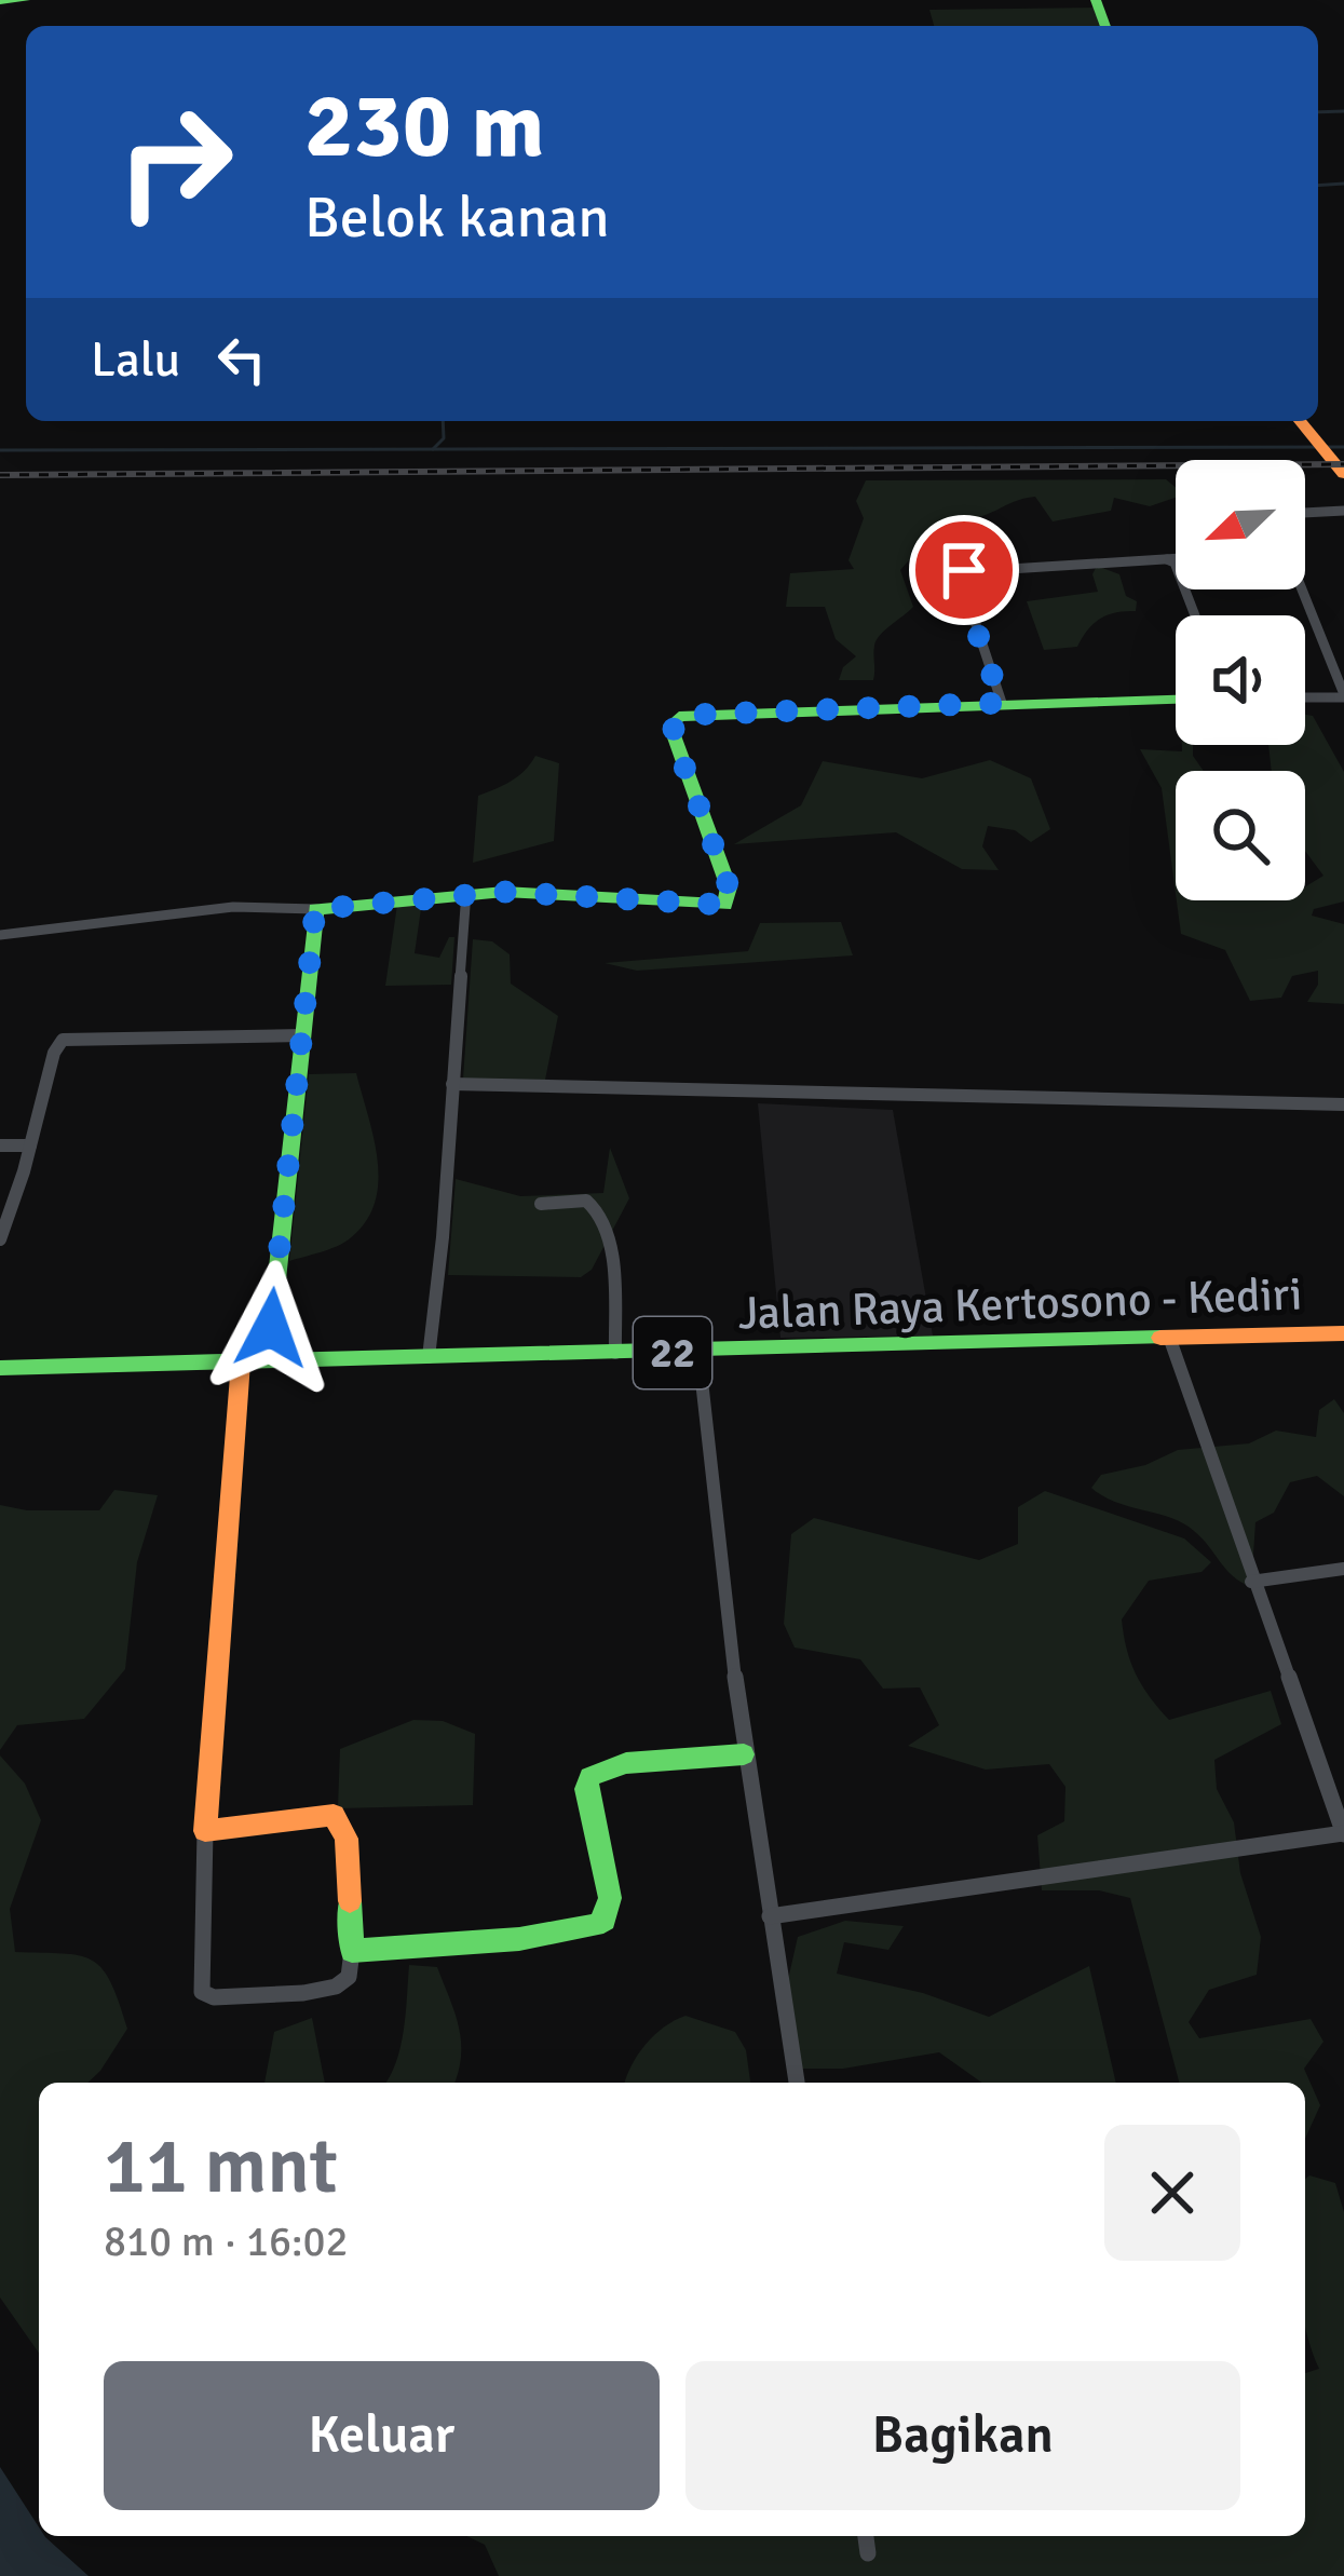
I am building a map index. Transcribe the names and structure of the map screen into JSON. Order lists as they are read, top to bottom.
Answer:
{
  "streets": {
    "main road": ["Jalan Raya Kertosono - Kediri", "22"]
  },
  "north": "bottom left",
  "page": {
    "turn": ["230 m", "Belok kanan"],
    "then": "Lalu",
    "heading": ["11 mnt", "810 m · 16:02"],
    "buttons": ["Keluar", "Bagikan"]
  }
}
